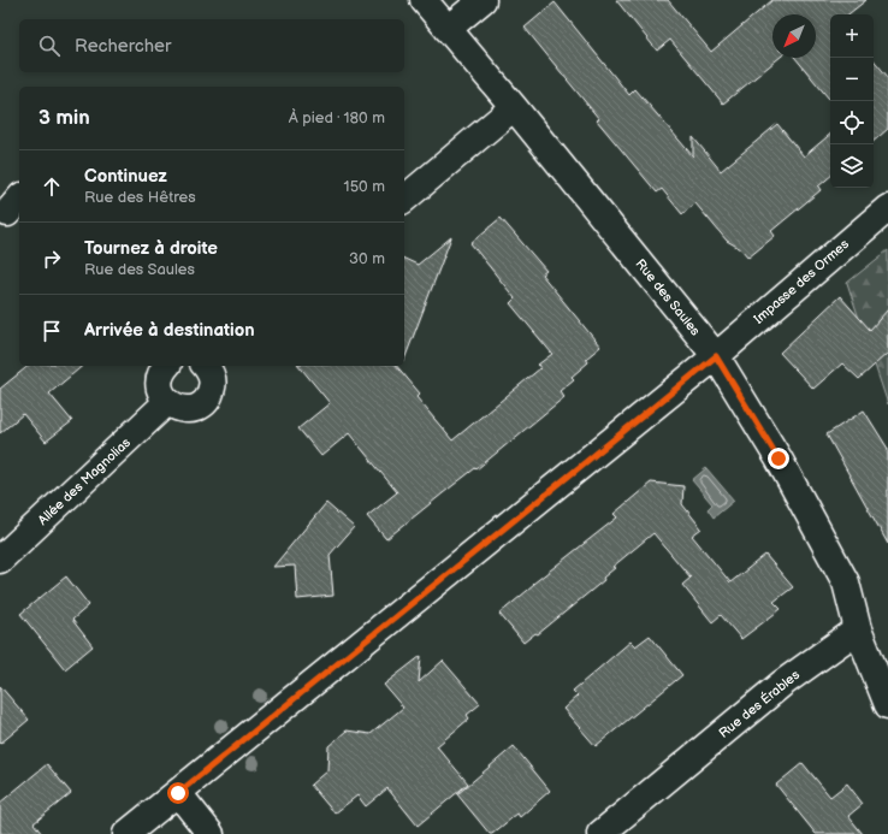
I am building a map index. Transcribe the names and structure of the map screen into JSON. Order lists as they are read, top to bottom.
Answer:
{
  "streets": {
    "street": [
      "Impasse des Ormes",
      "Rue des Saules",
      "Allée des Magnolias",
      "Rue des Érables"
    ]
  },
  "crossings": [
    ["Impasse des Ormes", "Rue des Saules"],
    ["Rue des Saules", "Rue des Érables"]
  ],
  "north": "bottom left",
  "page": {
    "map_buttons": ["+", "−"],
    "search": "Rechercher",
    "heading": ["3 min", "À pied · 180 m"],
    "list": [
      ["Continuez", "Rue des Hêtres", "150 m"],
      ["Tournez à droite", "Rue des Saules", "30 m"],
      "Arrivée à destination"
    ]
  }
}
